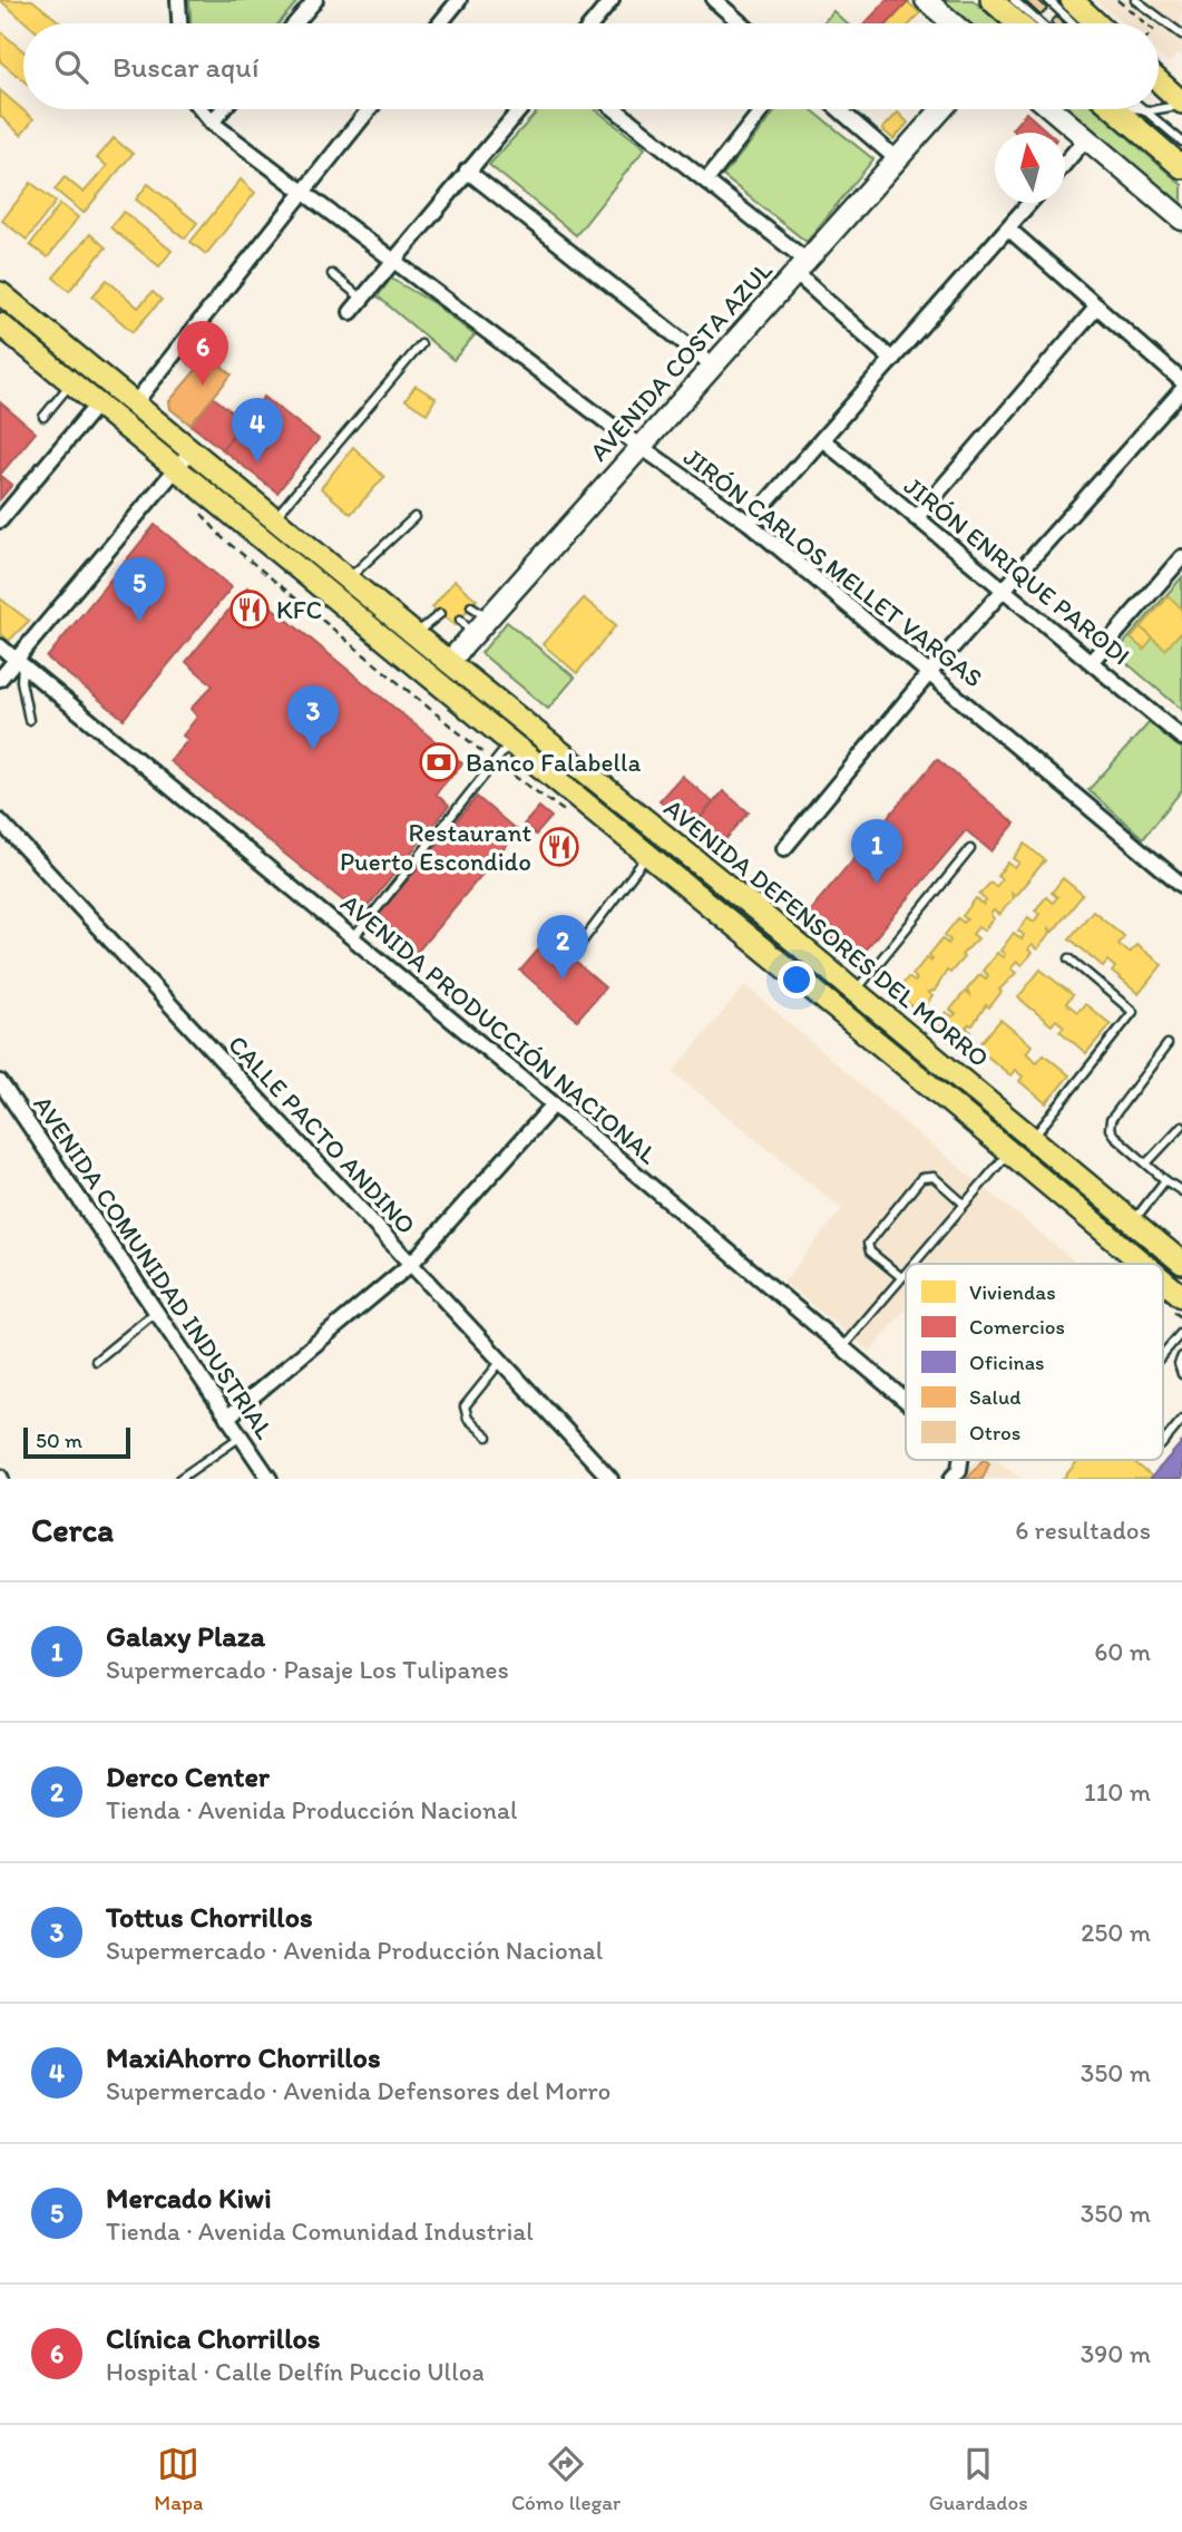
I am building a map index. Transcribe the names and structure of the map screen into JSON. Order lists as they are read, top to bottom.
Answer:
{
  "streets": {
    "main road": ["AVENIDA DEFENSORES DEL MORRO"],
    "street": [
      "AVENIDA COSTA AZUL",
      "JIRÓN CARLOS MELLET VARGAS",
      "JIRÓN ENRIQUE PARODI",
      "AVENIDA PRODUCCIÓN NACIONAL",
      "CALLE PACTO ANDINO",
      "AVENIDA COMUNIDAD INDUSTRIAL"
    ]
  },
  "crossings": [
    ["AVENIDA COSTA AZUL", "JIRÓN CARLOS MELLET VARGAS"],
    ["AVENIDA COSTA AZUL", "AVENIDA DEFENSORES DEL MORRO"]
  ],
  "places": {
    "restaurant": ["KFC", "Restaurant Puerto Escondido"],
    "bank": ["Banco Falabella"]
  },
  "legend": [
    "Viviendas",
    "Comercios",
    "Oficinas",
    "Salud",
    "Otros"
  ],
  "scale_bar": "50 m",
  "north": "top",
  "page": {
    "search": "Buscar aquí",
    "pins": [
      "6",
      "4",
      "5",
      "3",
      "1",
      "2"
    ],
    "scale": "50 m",
    "heading": ["Cerca", "6 resultados"],
    "list": [
      {
        "mark": "1",
        "name": "Galaxy Plaza",
        "note": "Supermercado · Pasaje Los Tulipanes",
        "value": "60 m"
      },
      {
        "mark": "2",
        "name": "Derco Center",
        "note": "Tienda · Avenida Producción Nacional",
        "value": "110 m"
      },
      {
        "mark": "3",
        "name": "Tottus Chorrillos",
        "note": "Supermercado · Avenida Producción Nacional",
        "value": "250 m"
      },
      {
        "mark": "4",
        "name": "MaxiAhorro Chorrillos",
        "note": "Supermercado · Avenida Defensores del Morro",
        "value": "350 m"
      },
      {
        "mark": "5",
        "name": "Mercado Kiwi",
        "note": "Tienda · Avenida Comunidad Industrial",
        "value": "350 m"
      },
      {
        "mark": "6",
        "name": "Clínica Chorrillos",
        "note": "Hospital · Calle Delfín Puccio Ulloa",
        "value": "390 m"
      }
    ],
    "nav": ["Mapa", "Cómo llegar", "Guardados"]
  }
}
